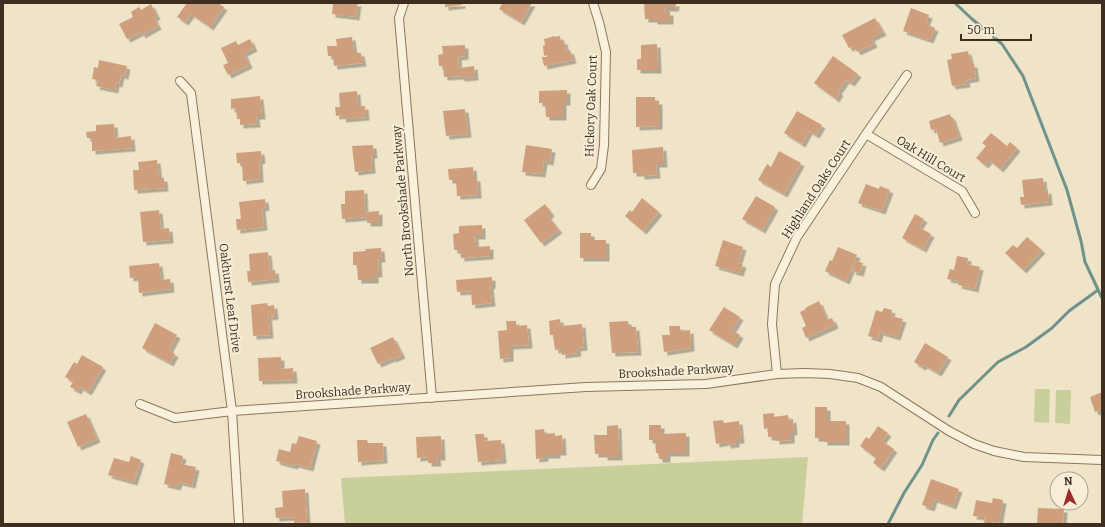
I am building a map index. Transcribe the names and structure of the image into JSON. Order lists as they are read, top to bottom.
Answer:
{
  "streets": {
    "street": [
      "Hickory Oak Court",
      "Oak Hill Court",
      "Highland Oaks Court",
      "North Brookshade Parkway",
      "Oakhurst Leaf Drive",
      "Brookshade Parkway"
    ]
  },
  "crossings": [
    ["Oak Hill Court", "Highland Oaks Court"],
    ["Highland Oaks Court", "Brookshade Parkway"],
    ["North Brookshade Parkway", "Brookshade Parkway"],
    ["Oakhurst Leaf Drive", "Brookshade Parkway"]
  ],
  "scale_bar": "50 m",
  "north": "top"
}
